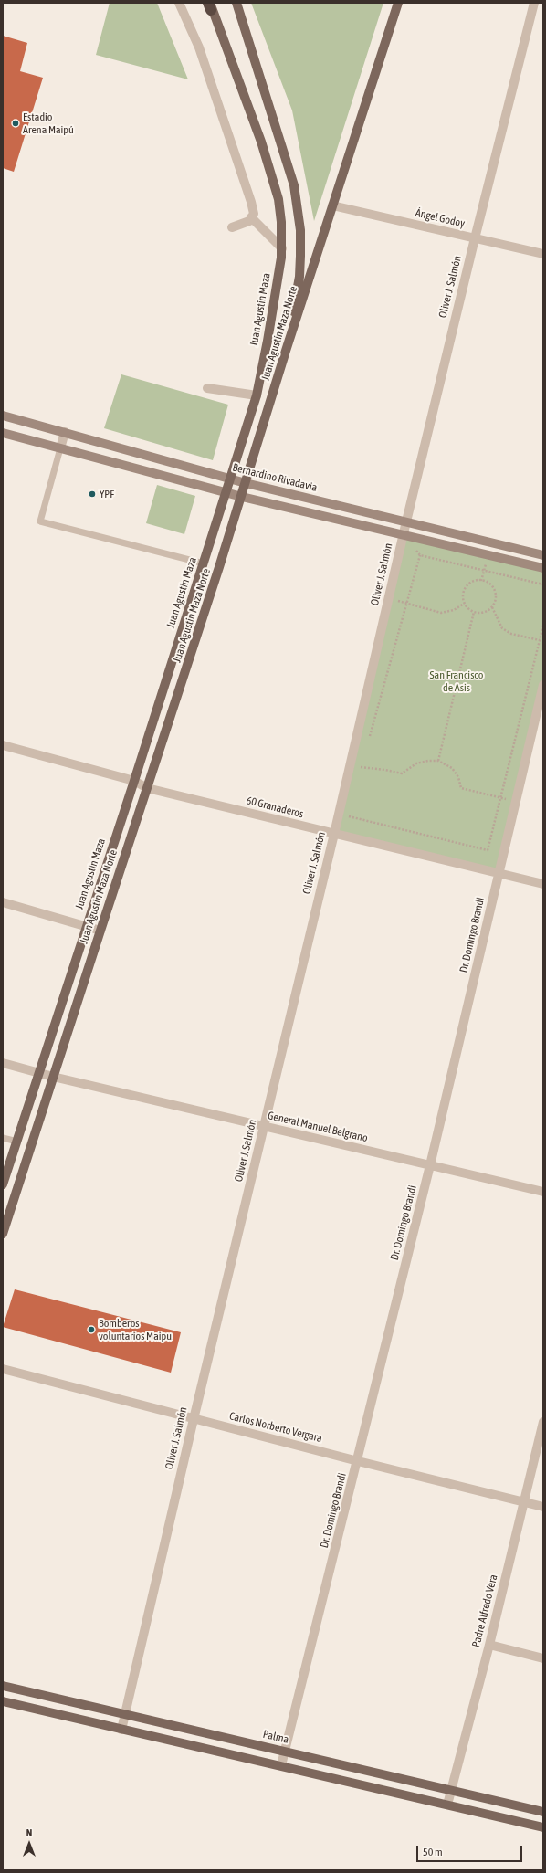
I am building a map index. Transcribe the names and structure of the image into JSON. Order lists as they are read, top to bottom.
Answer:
{
  "streets": {
    "main road": ["Juan Agustín Maza", "Juan Agustín Maza Norte", "Palma"],
    "street": [
      "Ángel Godoy",
      "Oliver J. Salmón",
      "Bernardino Rivadavia",
      "60 Granaderos",
      "Dr. Domingo Brandi",
      "General Manuel Belgrano",
      "Carlos Norberto Vergara",
      "Padre Alfredo Vera"
    ]
  },
  "crossings": [
    ["Ángel Godoy", "Oliver J. Salmón"],
    ["Ángel Godoy", "Juan Agustín Maza Norte"],
    ["Oliver J. Salmón", "Bernardino Rivadavia"],
    ["Oliver J. Salmón", "60 Granaderos"],
    ["Oliver J. Salmón", "General Manuel Belgrano"],
    ["Oliver J. Salmón", "Carlos Norberto Vergara"],
    ["Oliver J. Salmón", "Palma"],
    ["Juan Agustín Maza", "Bernardino Rivadavia"],
    ["Juan Agustín Maza", "60 Granaderos"],
    ["Juan Agustín Maza", "General Manuel Belgrano"],
    ["Juan Agustín Maza Norte", "Bernardino Rivadavia"],
    ["Juan Agustín Maza Norte", "60 Granaderos"],
    ["Juan Agustín Maza Norte", "General Manuel Belgrano"],
    ["60 Granaderos", "Dr. Domingo Brandi"],
    ["Dr. Domingo Brandi", "General Manuel Belgrano"],
    ["Dr. Domingo Brandi", "Carlos Norberto Vergara"],
    ["Dr. Domingo Brandi", "Palma"],
    ["Carlos Norberto Vergara", "Padre Alfredo Vera"],
    ["Padre Alfredo Vera", "Palma"]
  ],
  "parks": ["San Francisco de Asis"],
  "places": ["Estadio Arena Maipú", "YPF", "Bomberos voluntarios Maipu"],
  "scale_bar": "50 m",
  "north": "top"
}
